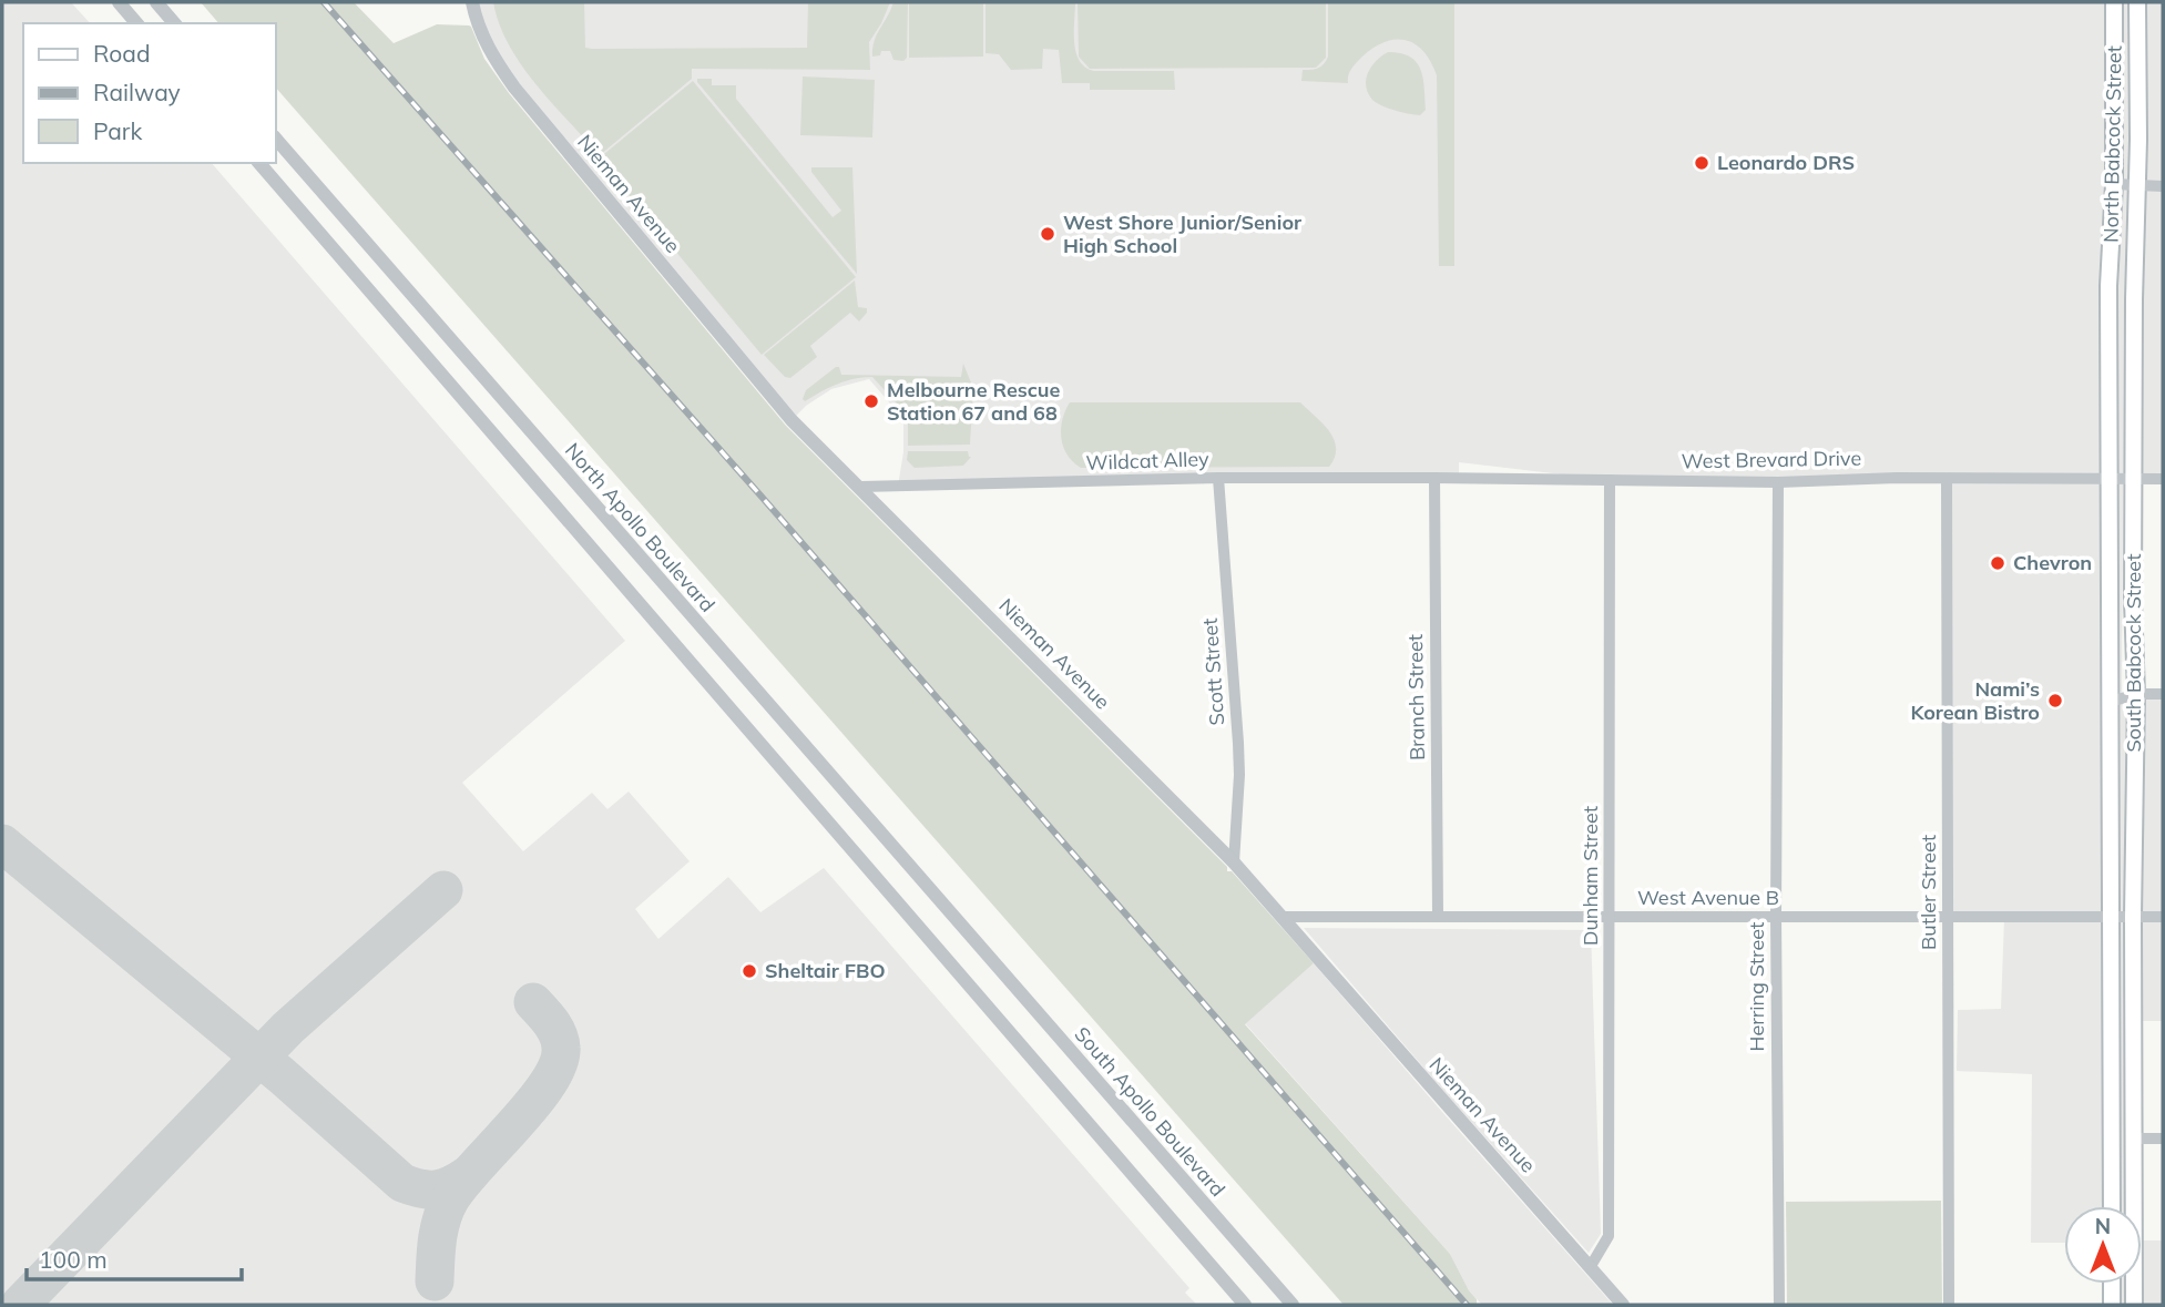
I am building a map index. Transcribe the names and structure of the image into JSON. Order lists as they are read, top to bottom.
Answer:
{
  "streets": {
    "main road": ["North Babcock Street", "South Babcock Street"],
    "street": [
      "Nieman Avenue",
      "West Brevard Drive",
      "Wildcat Alley",
      "North Apollo Boulevard",
      "Scott Street",
      "Branch Street",
      "Dunham Street",
      "Butler Street",
      "West Avenue B",
      "Herring Street",
      "South Apollo Boulevard"
    ]
  },
  "crossings": [
    ["North Babcock Street", "South Babcock Street"],
    ["Nieman Avenue", "Wildcat Alley"],
    ["Nieman Avenue", "Scott Street"],
    ["Nieman Avenue", "Dunham Street"],
    ["Nieman Avenue", "West Avenue B"],
    ["West Brevard Drive", "Wildcat Alley"],
    ["West Brevard Drive", "South Babcock Street"],
    ["West Brevard Drive", "Branch Street"],
    ["West Brevard Drive", "Dunham Street"],
    ["West Brevard Drive", "Butler Street"],
    ["West Brevard Drive", "Herring Street"],
    ["Wildcat Alley", "Scott Street"],
    ["Wildcat Alley", "Branch Street"],
    ["North Apollo Boulevard", "South Apollo Boulevard"],
    ["South Babcock Street", "West Avenue B"],
    ["Branch Street", "West Avenue B"],
    ["Dunham Street", "West Avenue B"],
    ["Butler Street", "West Avenue B"],
    ["West Avenue B", "Herring Street"]
  ],
  "places": [
    "Leonardo DRS",
    "West Shore Junior/Senior High School",
    "Melbourne Rescue Station 67 and 68",
    "Chevron",
    "Nami’s Korean Bistro",
    "Sheltair FBO"
  ],
  "legend": ["Road", "Railway", "Park"],
  "scale_bar": "100 m",
  "north": "top"
}
